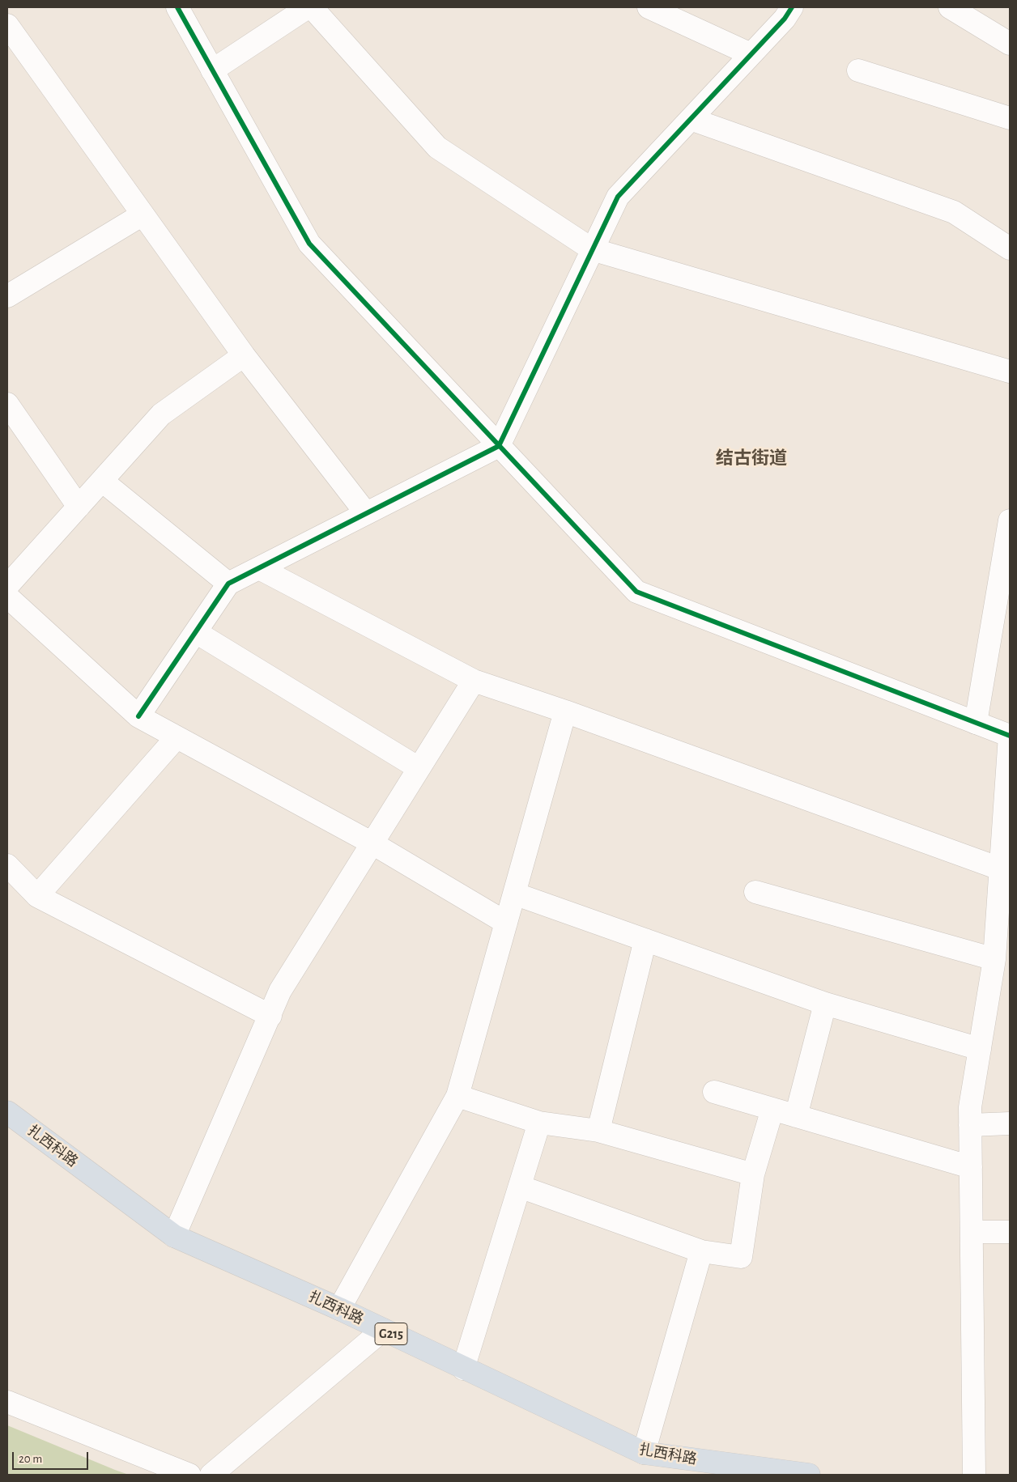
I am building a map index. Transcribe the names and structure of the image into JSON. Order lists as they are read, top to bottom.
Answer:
{
  "streets": {
    "highway": ["扎西科路", "G215"]
  },
  "districts": ["结古街道"],
  "scale_bar": "20 m"
}
